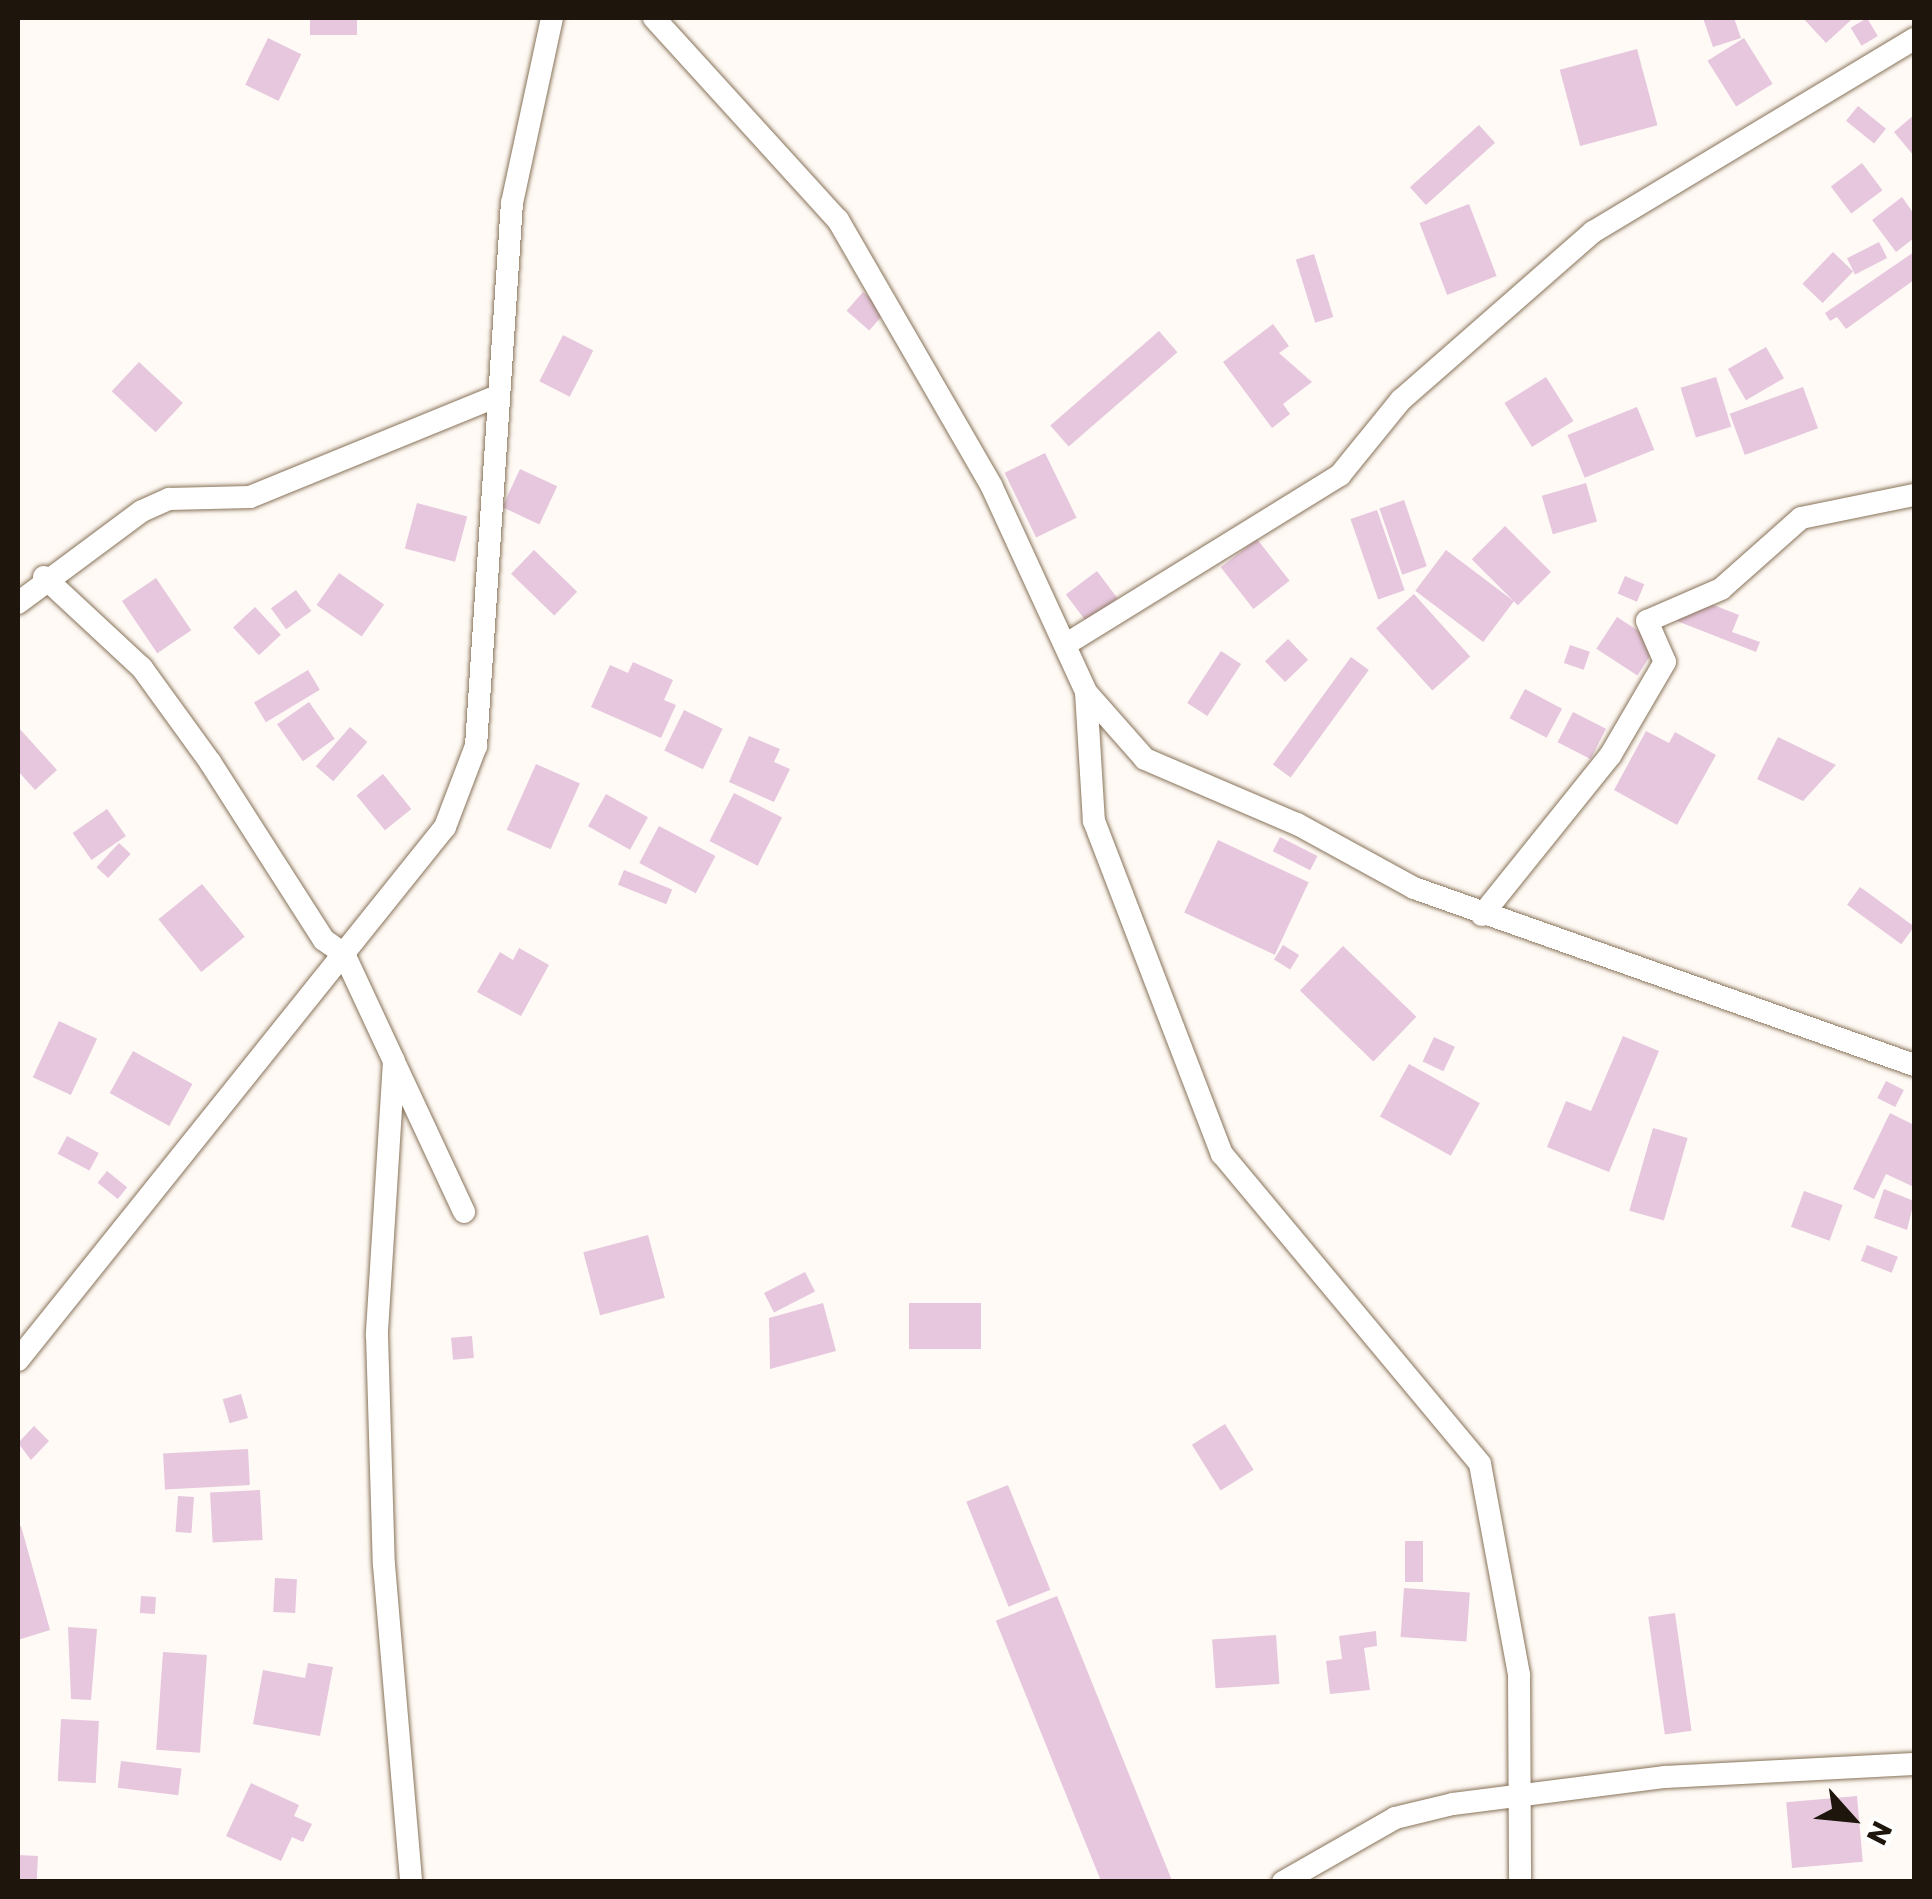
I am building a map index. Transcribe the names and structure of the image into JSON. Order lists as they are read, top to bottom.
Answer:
{
  "north": "bottom right"
}
